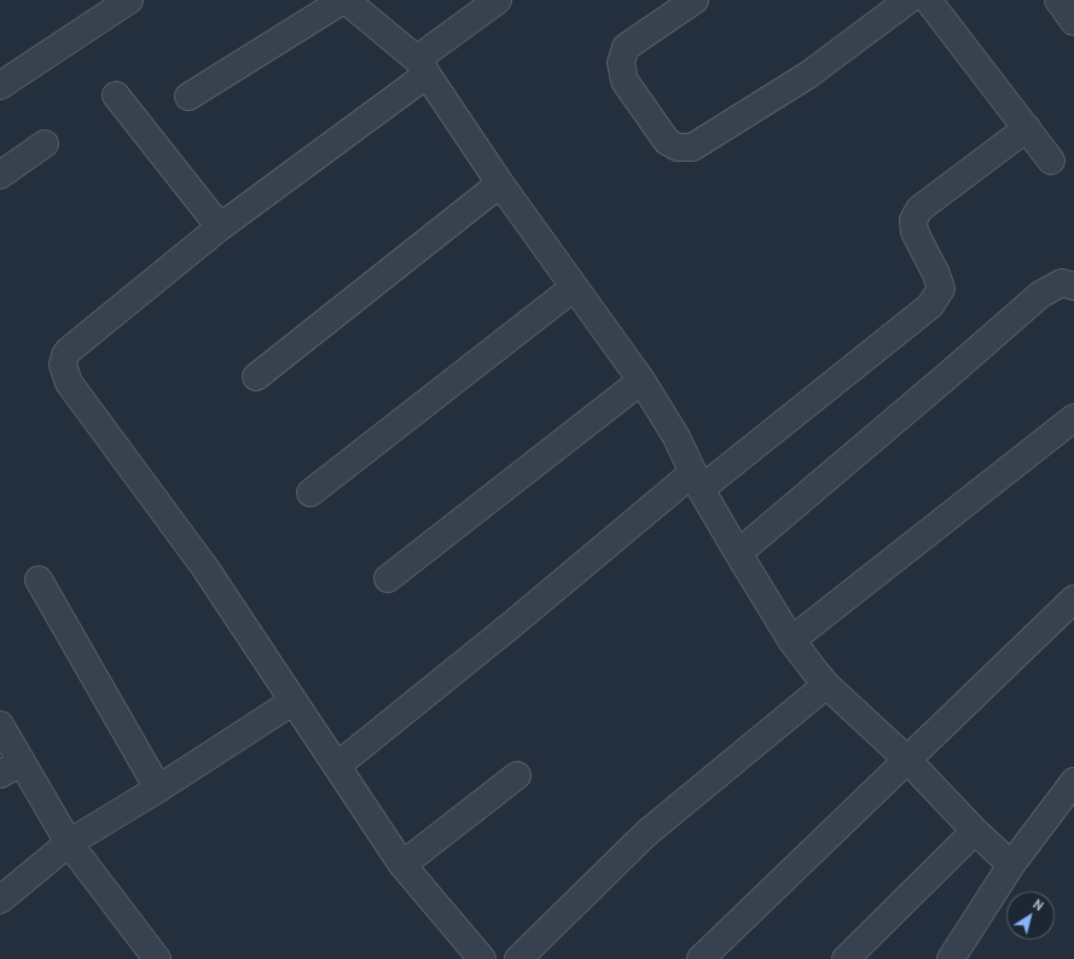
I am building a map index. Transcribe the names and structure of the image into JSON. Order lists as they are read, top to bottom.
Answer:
{
  "north": "top right"
}
